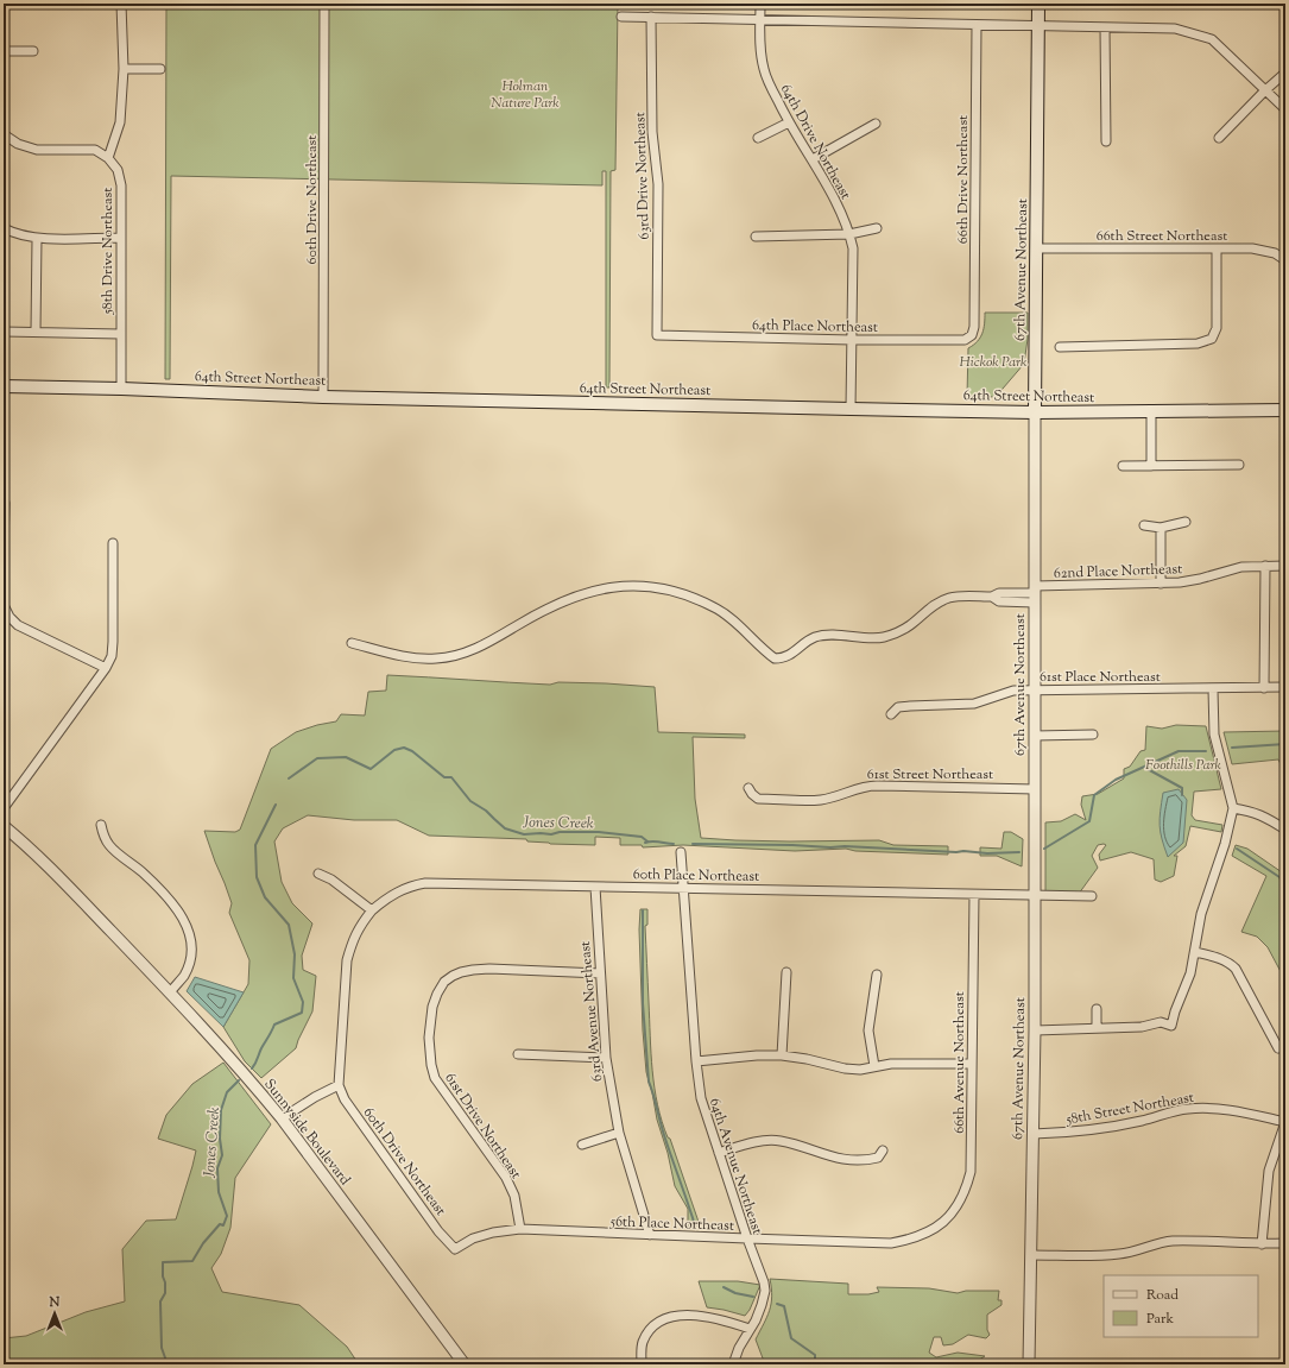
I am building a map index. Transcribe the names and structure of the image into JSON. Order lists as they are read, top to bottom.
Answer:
{
  "streets": {
    "main road": ["67th Avenue Northeast", "64th Street Northeast"],
    "street": [
      "64th Drive Northeast",
      "63rd Drive Northeast",
      "66th Drive Northeast",
      "60th Drive Northeast",
      "66th Street Northeast",
      "58th Drive Northeast",
      "64th Place Northeast",
      "62nd Place Northeast",
      "61st Place Northeast",
      "61st Street Northeast",
      "60th Place Northeast",
      "63rd Avenue Northeast",
      "66th Avenue Northeast",
      "58th Street Northeast",
      "61st Drive Northeast",
      "Sunnyside Boulevard",
      "64th Avenue Northeast",
      "56th Place Northeast"
    ]
  },
  "crossings": [
    ["64th Drive Northeast", "64th Place Northeast"],
    ["64th Drive Northeast", "64th Street Northeast"],
    ["63rd Drive Northeast", "64th Place Northeast"],
    ["66th Drive Northeast", "64th Place Northeast"],
    ["60th Drive Northeast", "64th Street Northeast"],
    ["60th Drive Northeast", "56th Place Northeast"],
    ["66th Street Northeast", "67th Avenue Northeast"],
    ["58th Drive Northeast", "64th Street Northeast"],
    ["67th Avenue Northeast", "64th Street Northeast"],
    ["67th Avenue Northeast", "62nd Place Northeast"],
    ["67th Avenue Northeast", "61st Place Northeast"],
    ["67th Avenue Northeast", "61st Street Northeast"],
    ["67th Avenue Northeast", "60th Place Northeast"],
    ["67th Avenue Northeast", "58th Street Northeast"],
    ["60th Place Northeast", "63rd Avenue Northeast"],
    ["60th Place Northeast", "66th Avenue Northeast"],
    ["60th Place Northeast", "64th Avenue Northeast"],
    ["63rd Avenue Northeast", "61st Drive Northeast"],
    ["63rd Avenue Northeast", "56th Place Northeast"],
    ["66th Avenue Northeast", "56th Place Northeast"],
    ["61st Drive Northeast", "56th Place Northeast"],
    ["64th Avenue Northeast", "56th Place Northeast"]
  ],
  "water": ["Jones Creek"],
  "parks": ["Holman Nature Park", "Hickok Park", "Foothills Park"],
  "legend": ["Road", "Park"],
  "north": "top"
}
